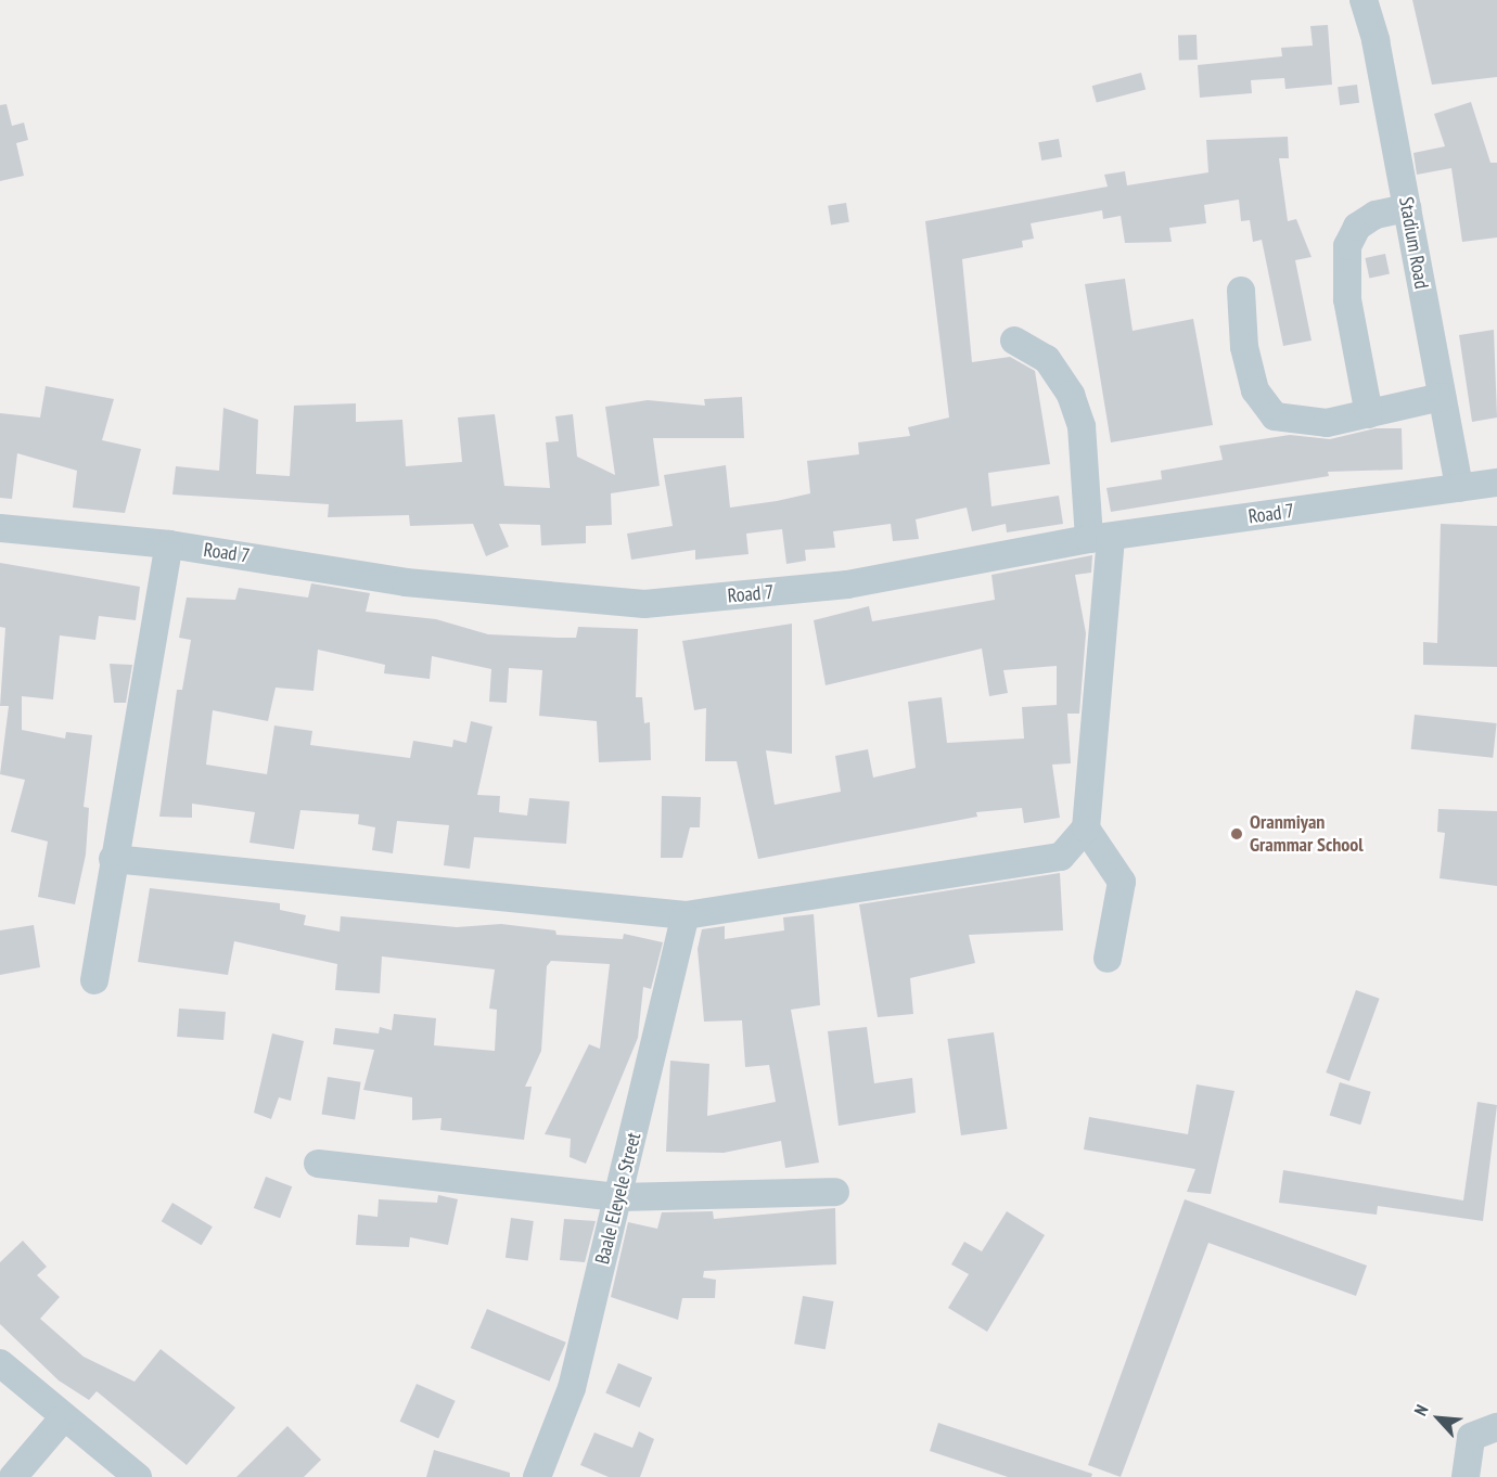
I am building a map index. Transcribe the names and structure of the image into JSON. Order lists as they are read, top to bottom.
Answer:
{
  "streets": {
    "street": ["Stadium Road", "Road 7", "Baale Eleyele Street"]
  },
  "crossings": [
    ["Stadium Road", "Road 7"]
  ],
  "places": ["Oranmiyan Grammar School"],
  "north": "top left"
}
